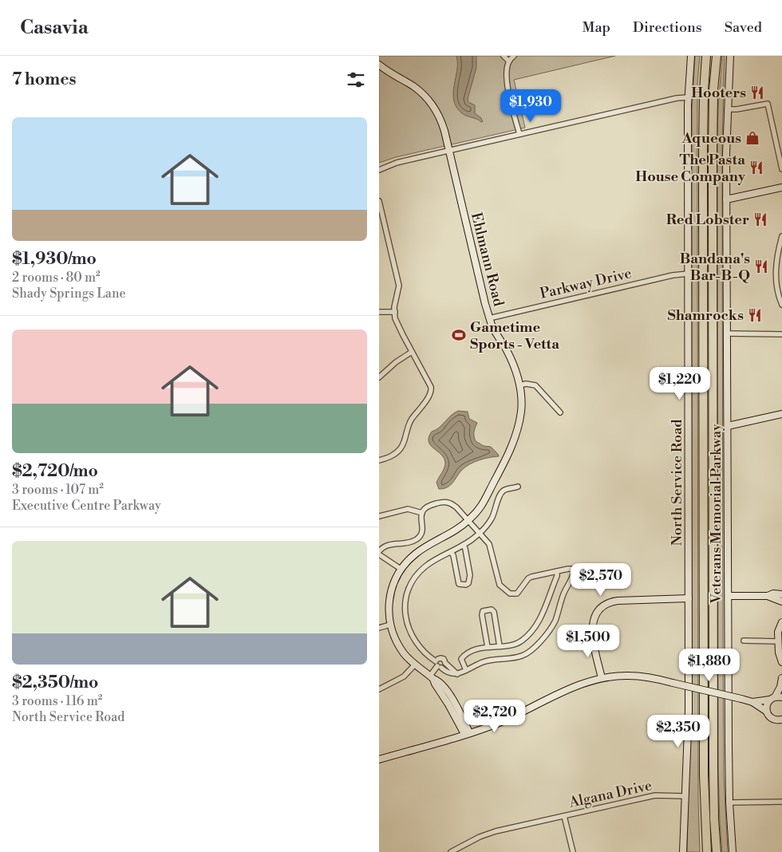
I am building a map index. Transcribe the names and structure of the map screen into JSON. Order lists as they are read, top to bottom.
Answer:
{
  "streets": {
    "street": [
      "Ehlmann Road",
      "Parkway Drive",
      "North Service Road",
      "Veterans Memorial Parkway",
      "Algana Drive"
    ]
  },
  "crossings": [
    ["Ehlmann Road", "Parkway Drive"],
    ["Parkway Drive", "North Service Road"],
    ["North Service Road", "Algana Drive"]
  ],
  "places": {
    "restaurant": [
      "Hooters",
      "The Pasta House Company",
      "Red Lobster",
      "Bandana's Bar-B-Q",
      "Shamrocks"
    ],
    "shop": ["Aqueous"],
    "sports": ["Gametime Sports - Vetta"]
  },
  "page": {
    "header": "Casavia",
    "nav": ["Map", "Directions", "Saved"],
    "heading": "7 homes",
    "price": [
      "$1,930",
      "$1,220",
      "$2,570",
      "$1,500",
      "$1,880",
      "$2,720",
      "$2,350"
    ],
    "list": [
      {
        "name": "$1,930/mo",
        "note": "2 rooms · 80 m² · Shady Springs Lane"
      },
      {
        "name": "$2,720/mo",
        "note": "3 rooms · 107 m² · Executive Centre Parkway"
      },
      {
        "name": "$2,350/mo",
        "note": "3 rooms · 116 m² · North Service Road"
      }
    ]
  }
}
